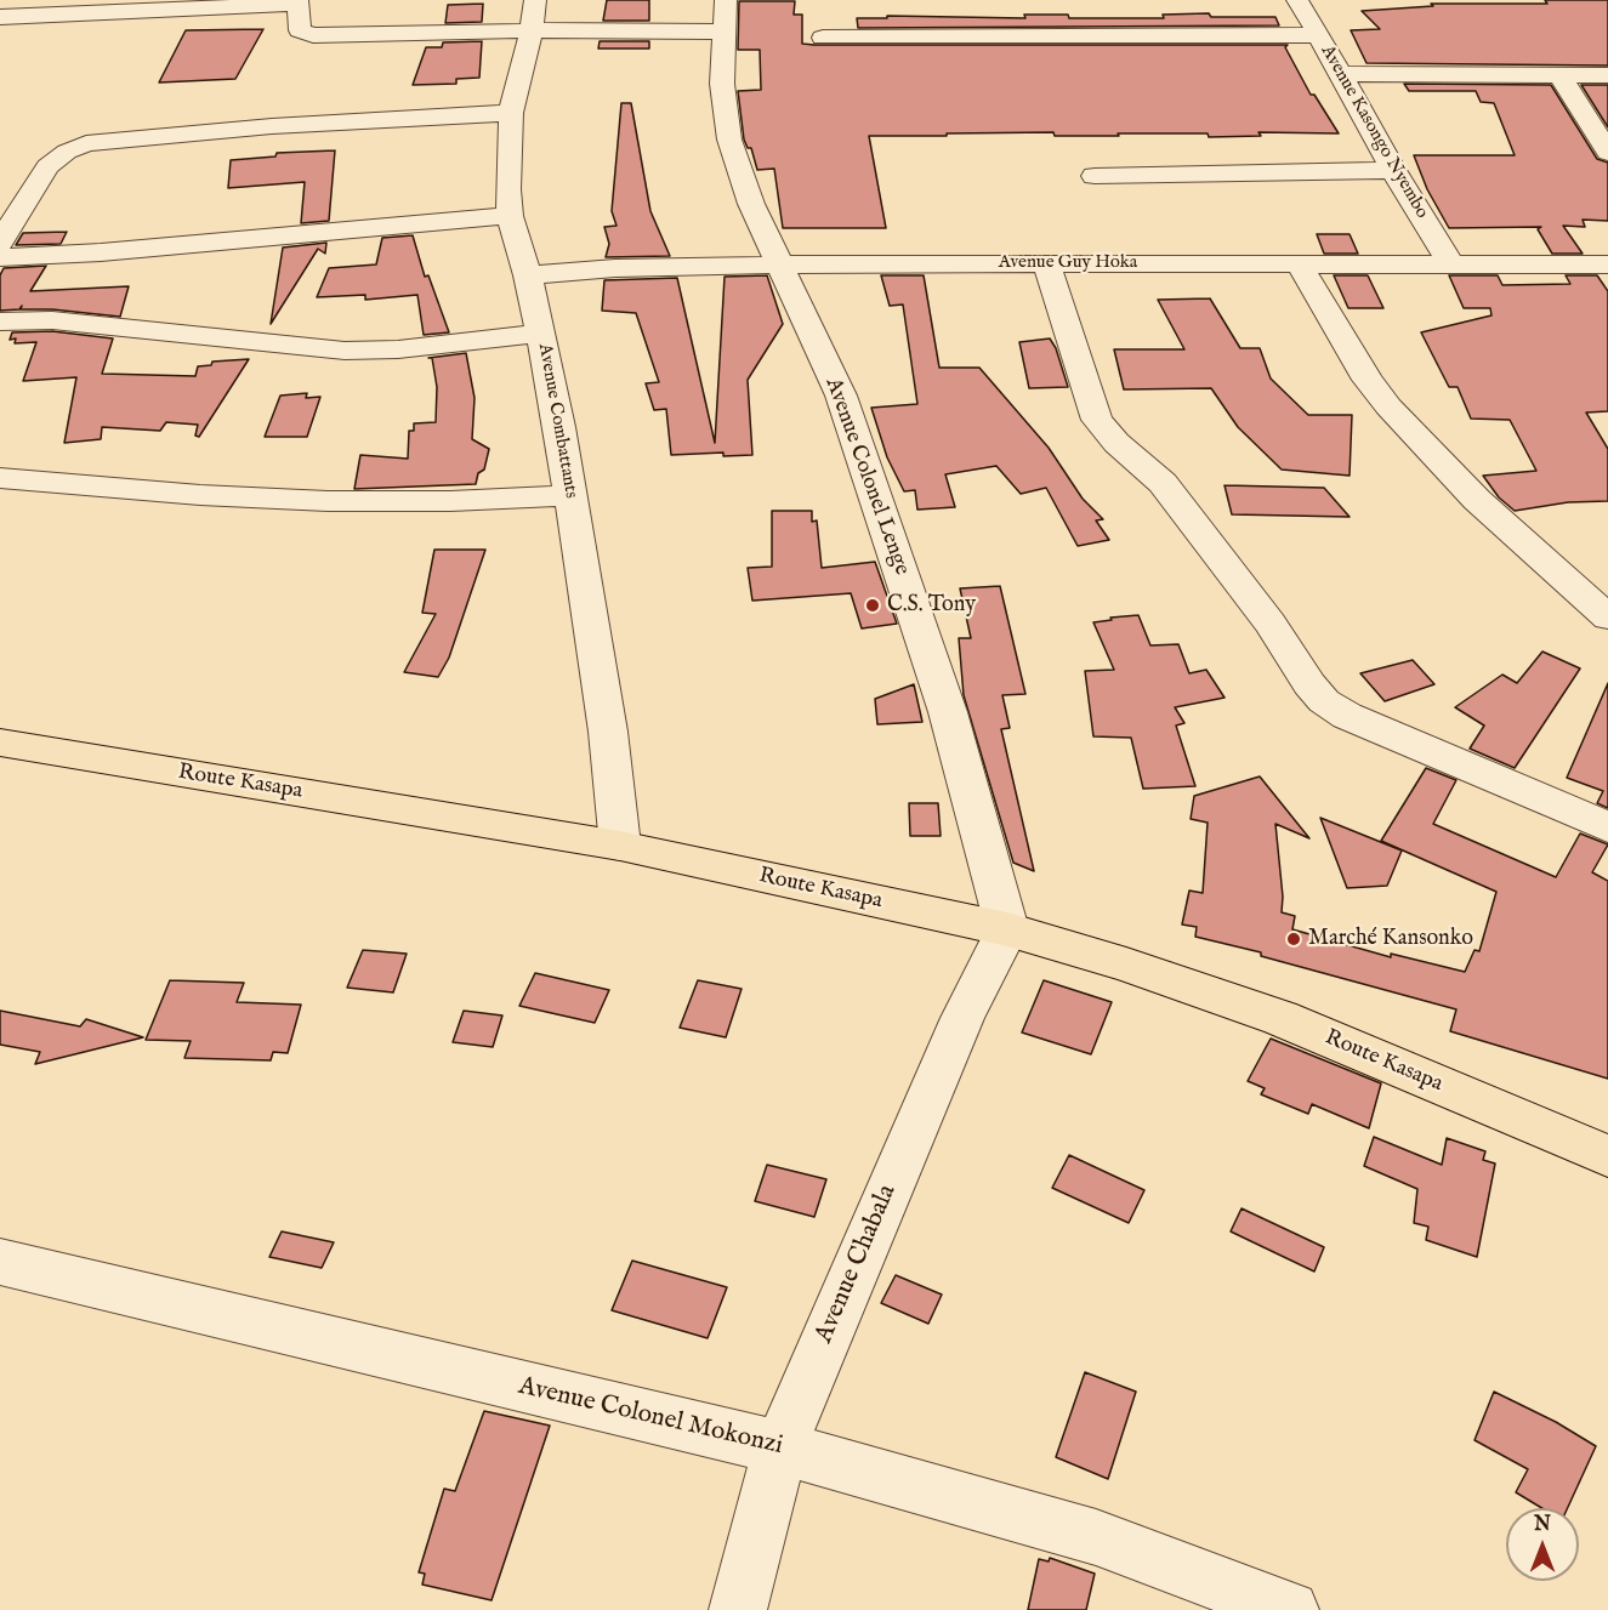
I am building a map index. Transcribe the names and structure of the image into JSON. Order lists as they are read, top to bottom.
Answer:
{
  "streets": {
    "main road": ["Route Kasapa"],
    "street": [
      "Avenue Kasongo Nyembo",
      "Avenue Guy Hoka",
      "Avenue Combattants",
      "Avenue Colonel Lenge",
      "Avenue Chabala",
      "Avenue Colonel Mokonzi"
    ]
  },
  "crossings": [
    ["Avenue Kasongo Nyembo", "Avenue Guy Hoka"],
    ["Avenue Guy Hoka", "Avenue Combattants"],
    ["Avenue Guy Hoka", "Avenue Colonel Lenge"],
    ["Avenue Combattants", "Route Kasapa"],
    ["Avenue Colonel Lenge", "Route Kasapa"],
    ["Avenue Colonel Lenge", "Avenue Chabala"],
    ["Route Kasapa", "Avenue Chabala"],
    ["Avenue Chabala", "Avenue Colonel Mokonzi"]
  ],
  "places": ["C.S. Tony", "Marché Kansonko"],
  "north": "top"
}
